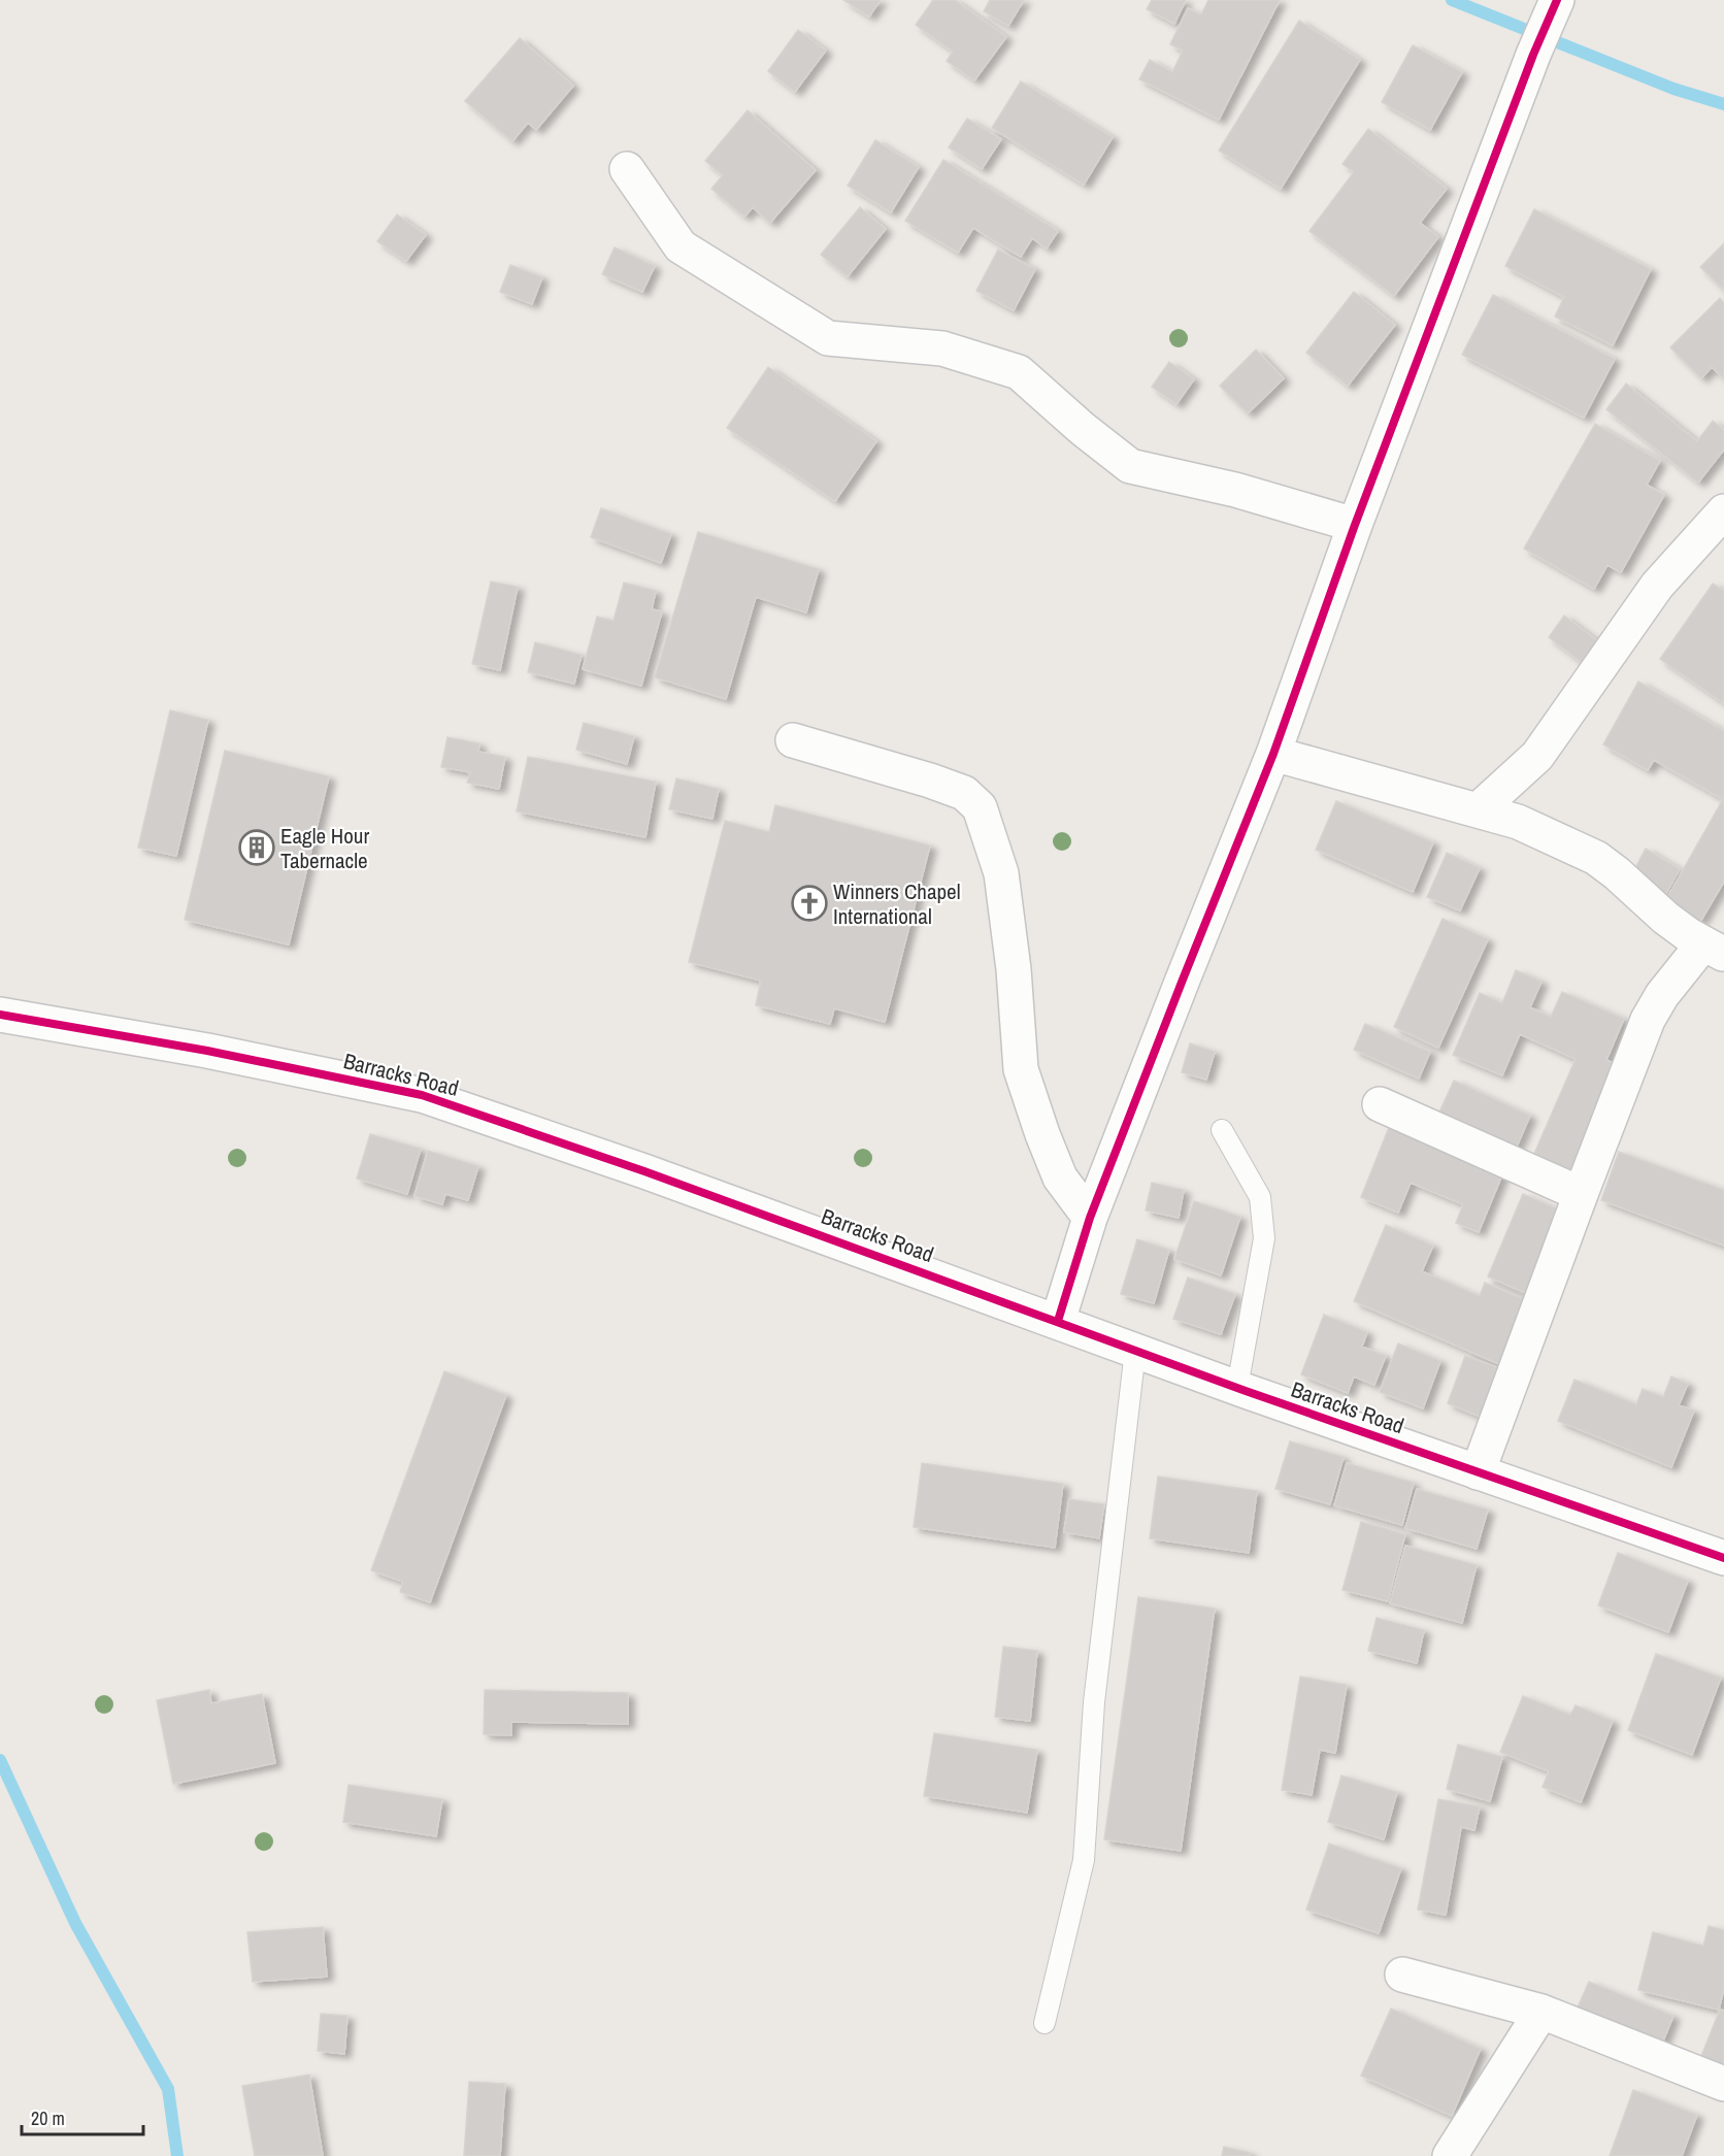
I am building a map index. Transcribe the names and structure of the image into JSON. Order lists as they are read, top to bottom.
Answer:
{
  "streets": {
    "street": ["Barracks Road"]
  },
  "places": {
    "building": ["Eagle Hour Tabernacle"],
    "church": ["Winners Chapel International"]
  },
  "scale_bar": "20 m"
}
